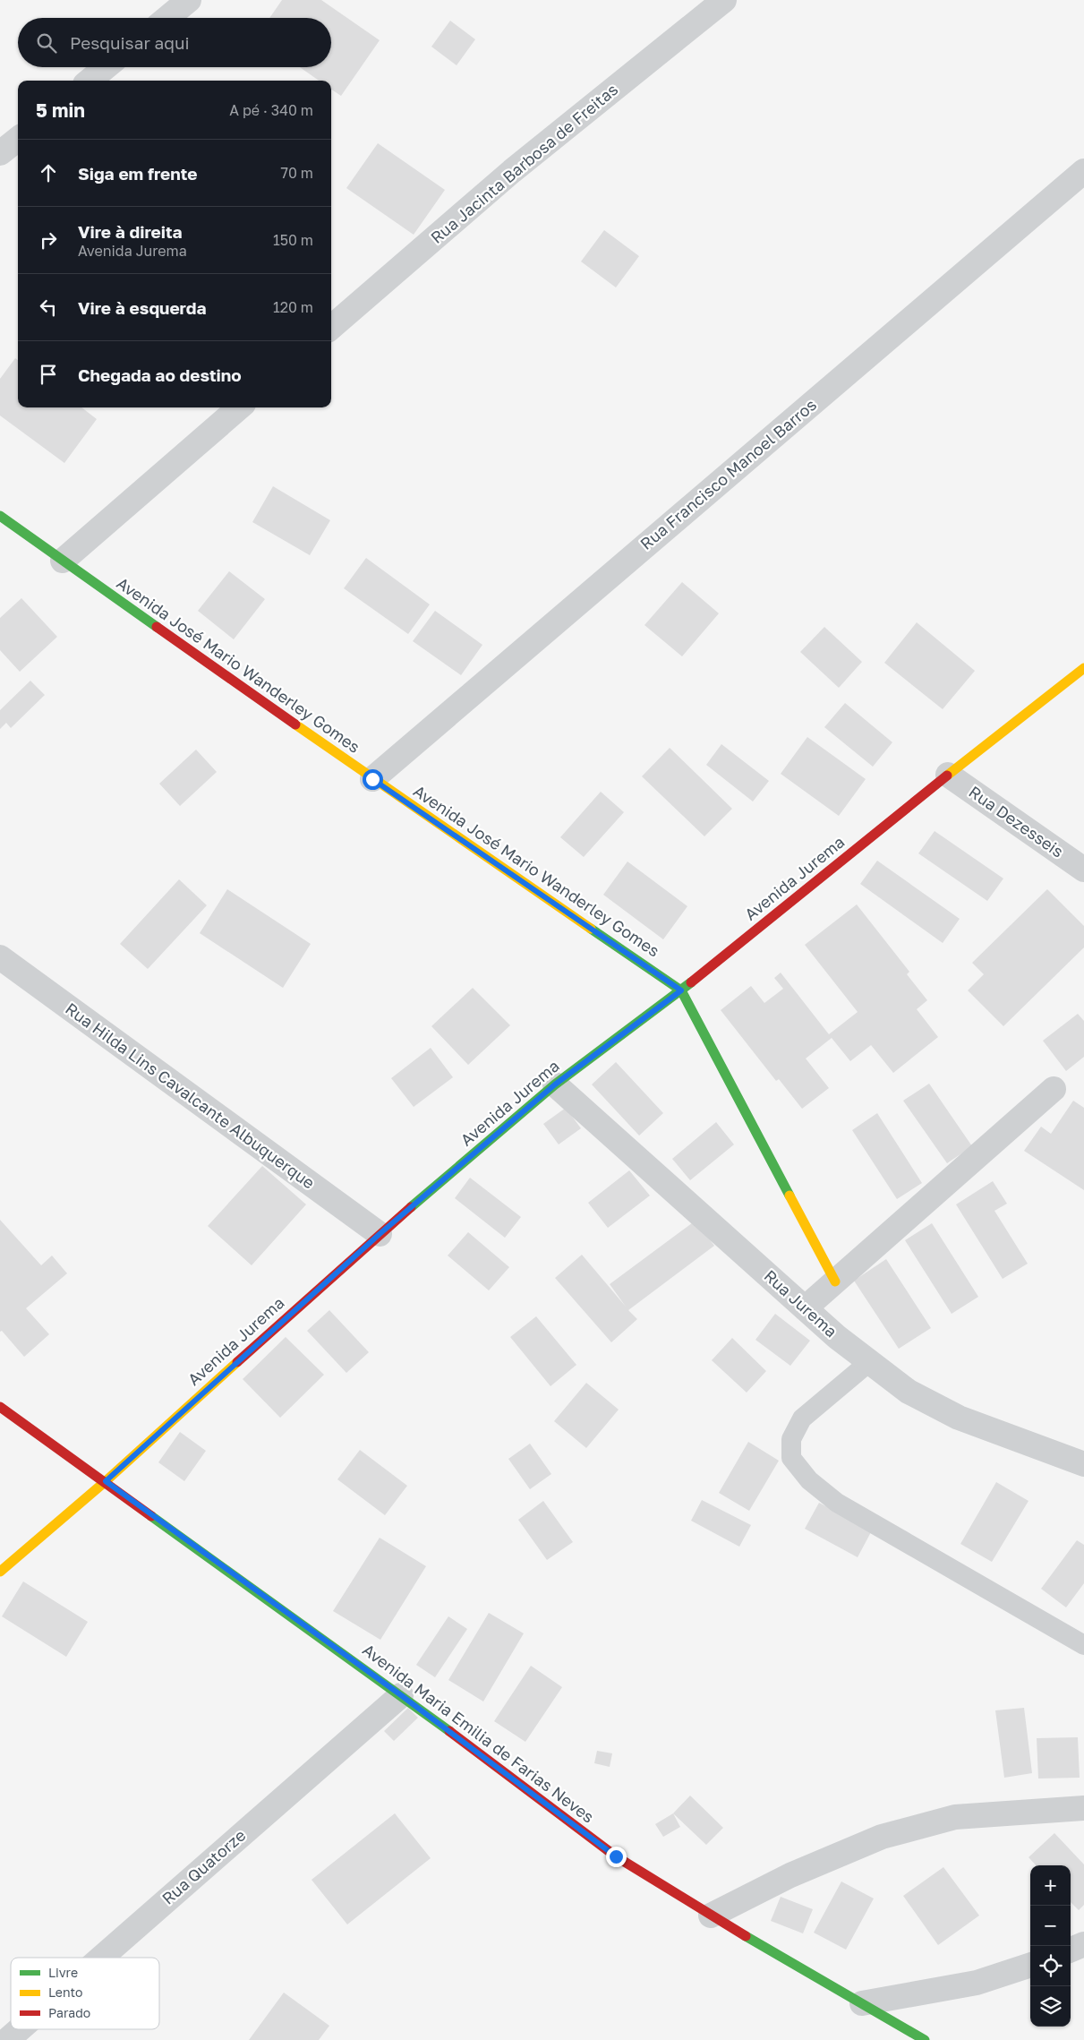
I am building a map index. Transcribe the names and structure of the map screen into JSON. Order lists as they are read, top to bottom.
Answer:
{
  "streets": {
    "street": [
      "Rua Jacinta Barbosa de Freitas",
      "Rua Francisco Manoel Barros",
      "Avenida José Mario Wanderley Gomes",
      "Rua Dezesseis",
      "Avenida Jurema",
      "Rua Hilda Lins Cavalcante Albuquerque",
      "Rua Jurema",
      "Avenida Maria Emilia de Farias Neves",
      "Rua Quatorze"
    ]
  },
  "crossings": [
    ["Rua Francisco Manoel Barros", "Avenida José Mario Wanderley Gomes"],
    ["Avenida José Mario Wanderley Gomes", "Avenida Jurema"],
    ["Rua Dezesseis", "Avenida Jurema"],
    ["Avenida Jurema", "Rua Hilda Lins Cavalcante Albuquerque"],
    ["Avenida Jurema", "Rua Jurema"],
    ["Avenida Jurema", "Avenida Maria Emilia de Farias Neves"],
    ["Avenida Maria Emilia de Farias Neves", "Rua Quatorze"]
  ],
  "legend": ["Livre", "Lento", "Parado"],
  "page": {
    "search": "Pesquisar aqui",
    "heading": ["5 min", "A pé · 340 m"],
    "list": [
      ["Siga em frente", "70 m"],
      ["Vire à direita", "Avenida Jurema", "150 m"],
      ["Vire à esquerda", "120 m"],
      "Chegada ao destino"
    ],
    "map_buttons": ["+", "−"]
  }
}
